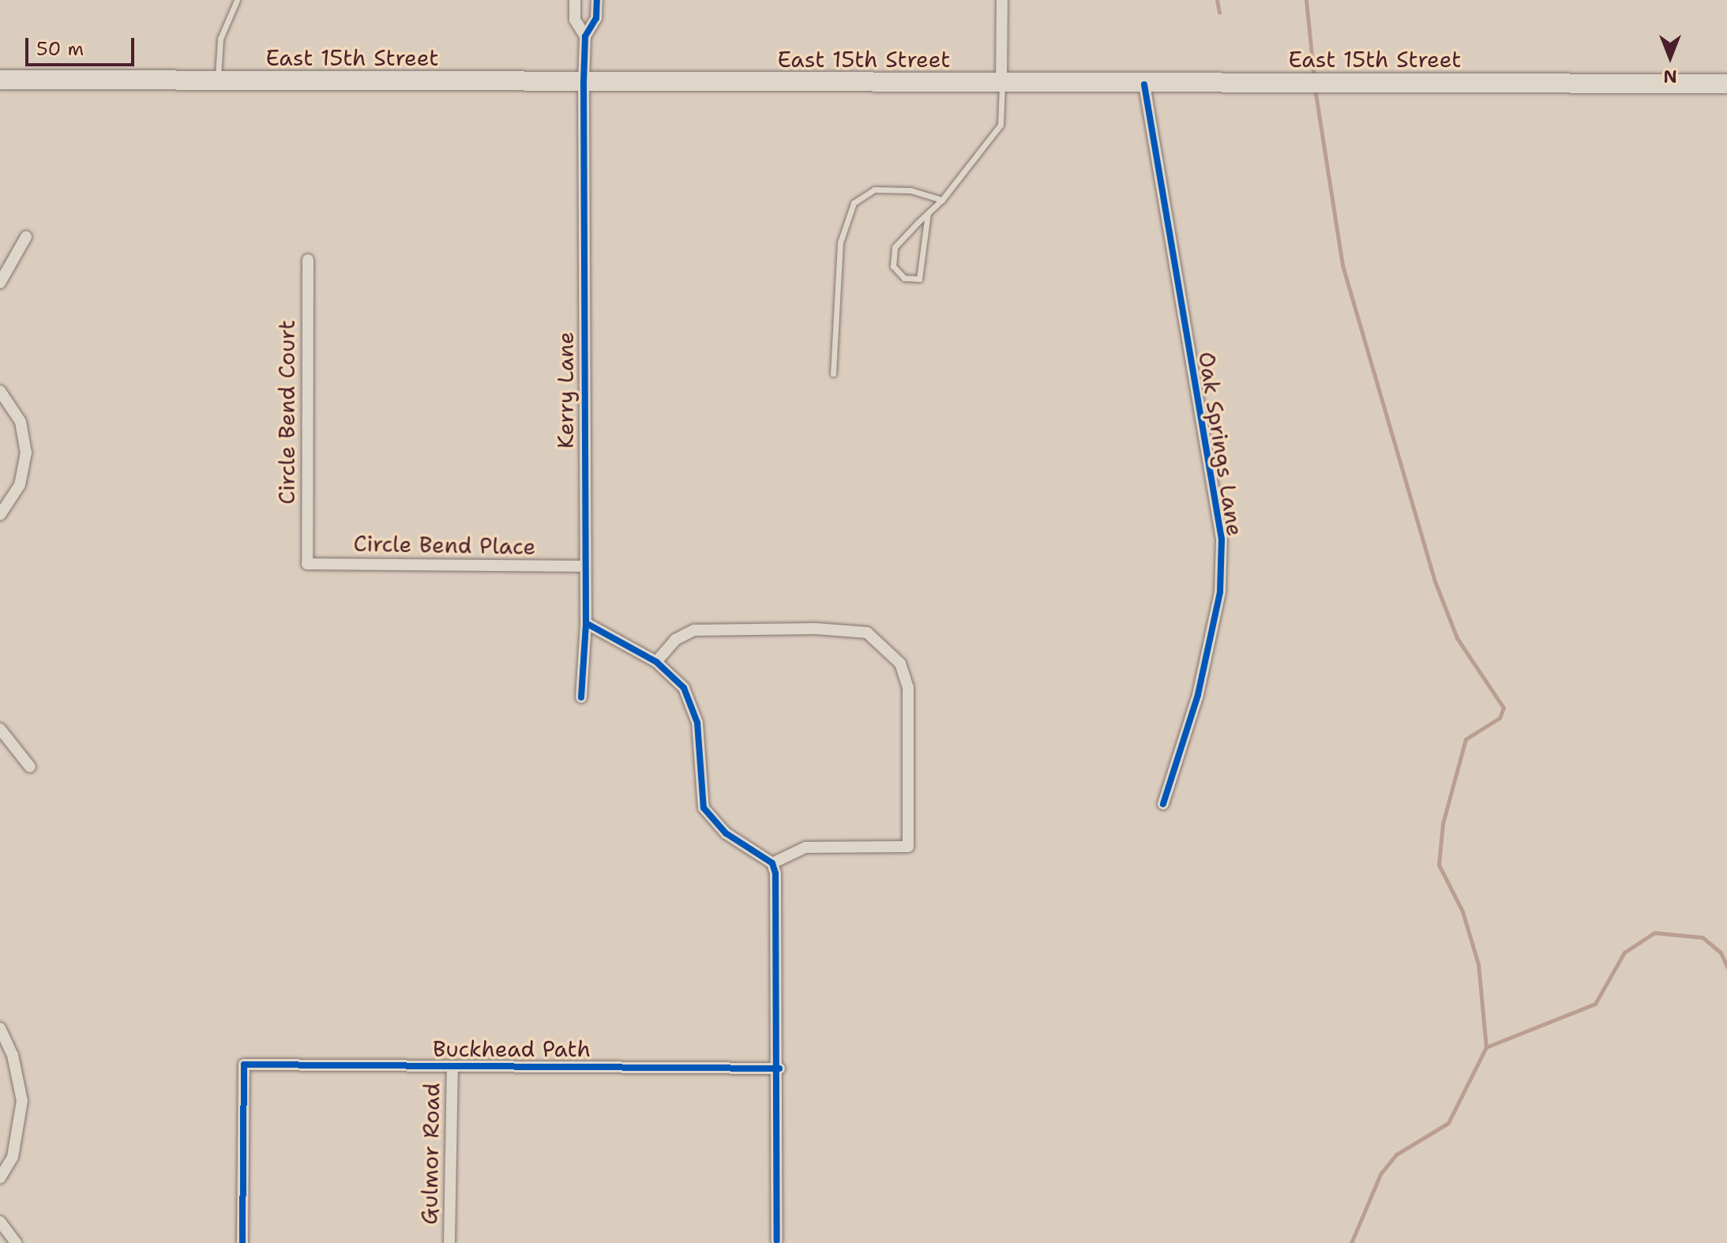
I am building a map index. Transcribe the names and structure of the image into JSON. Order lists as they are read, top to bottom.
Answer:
{
  "streets": {
    "main road": ["East 15th Street"],
    "street": [
      "Kerry Lane",
      "Circle Bend Court",
      "Oak Springs Lane",
      "Circle Bend Place",
      "Buckhead Path",
      "Gulmor Road"
    ]
  },
  "crossings": [
    ["East 15th Street", "Kerry Lane"],
    ["East 15th Street", "Oak Springs Lane"],
    ["Kerry Lane", "Circle Bend Place"],
    ["Circle Bend Court", "Circle Bend Place"],
    ["Buckhead Path", "Gulmor Road"]
  ],
  "scale_bar": "50 m",
  "north": "bottom"
}
